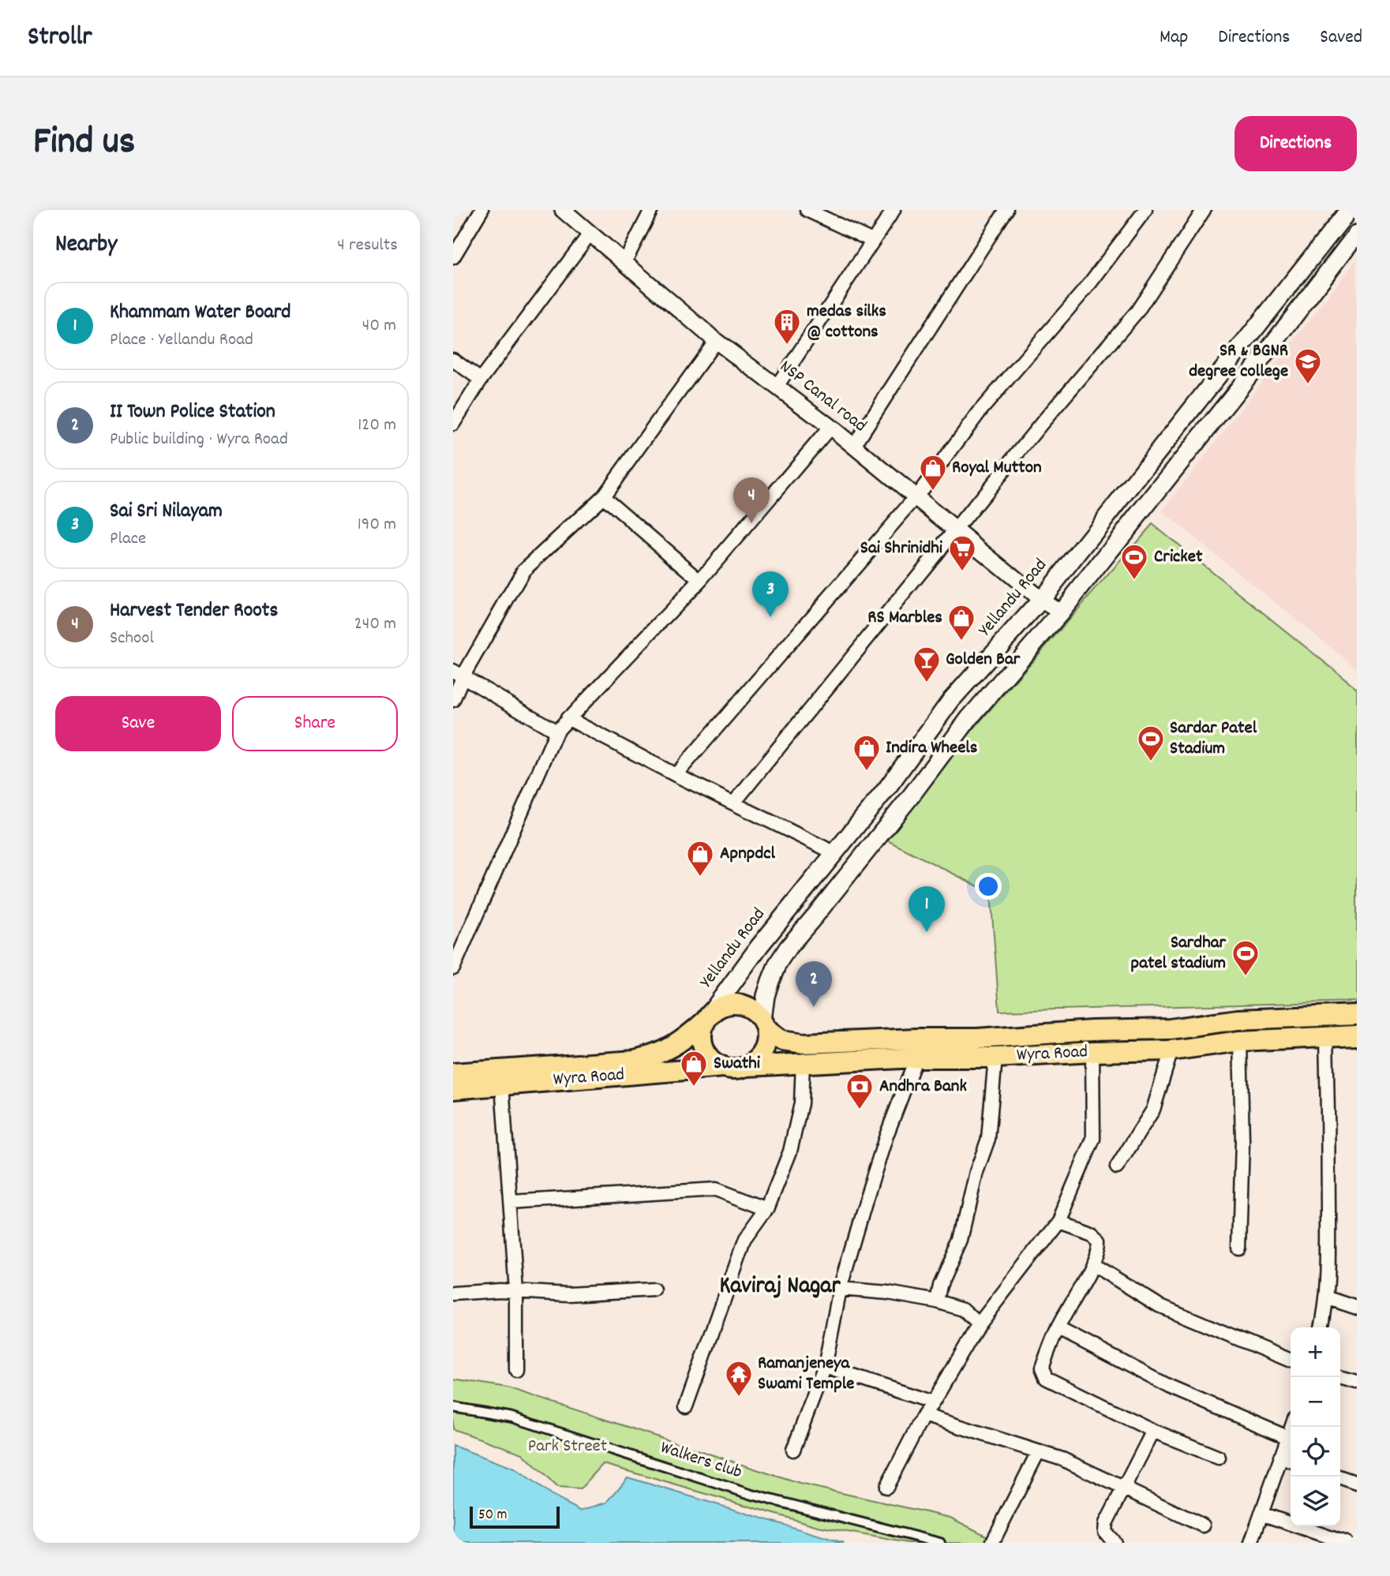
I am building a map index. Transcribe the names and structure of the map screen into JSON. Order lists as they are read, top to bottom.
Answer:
{
  "streets": {
    "main road": ["Yellandu Road", "Wyra Road"],
    "street": ["NSP Canal road", "Walkers club"]
  },
  "crossings": [
    ["NSP Canal road", "Yellandu Road"],
    ["Yellandu Road", "Wyra Road"]
  ],
  "districts": ["Kaviraj Nagar"],
  "parks": ["Park Street"],
  "places": {
    "building": ["medas silks @ cottons"],
    "school or university": ["SR & BGNR degree college"],
    "shop": [
      "Royal Mutton",
      "RS Marbles",
      "Indira Wheels",
      "Apnpdcl",
      "Swathi"
    ],
    "supermarket": ["Sai Shrinidhi"],
    "sports": ["Cricket", "Sardar Patel Stadium", "Sardhar patel stadium"],
    "bar": ["Golden Bar"],
    "bank": ["Andhra Bank"],
    "temple": ["Ramanjeneya Swami Temple"]
  },
  "scale_bar": "50 m",
  "page": {
    "header": "Strollr",
    "nav": ["Map", "Directions", "Saved"],
    "title": "Find us",
    "buttons": [
      "Directions",
      ["Save", "Share"]
    ],
    "heading": ["Nearby", "4 results"],
    "list": [
      {
        "mark": "1",
        "name": "Khammam Water Board",
        "note": "Place · Yellandu Road",
        "value": "40 m"
      },
      {
        "mark": "2",
        "name": "II Town Police Station",
        "note": "Public building · Wyra Road",
        "value": "120 m"
      },
      {
        "mark": "3",
        "name": "Sai Sri Nilayam",
        "note": "Place",
        "value": "190 m"
      },
      {
        "mark": "4",
        "name": "Harvest Tender Roots",
        "note": "School",
        "value": "240 m"
      }
    ],
    "pins": [
      "4",
      "3",
      "1",
      "2"
    ],
    "map_buttons": ["+", "−"],
    "scale": "50 m"
  }
}
